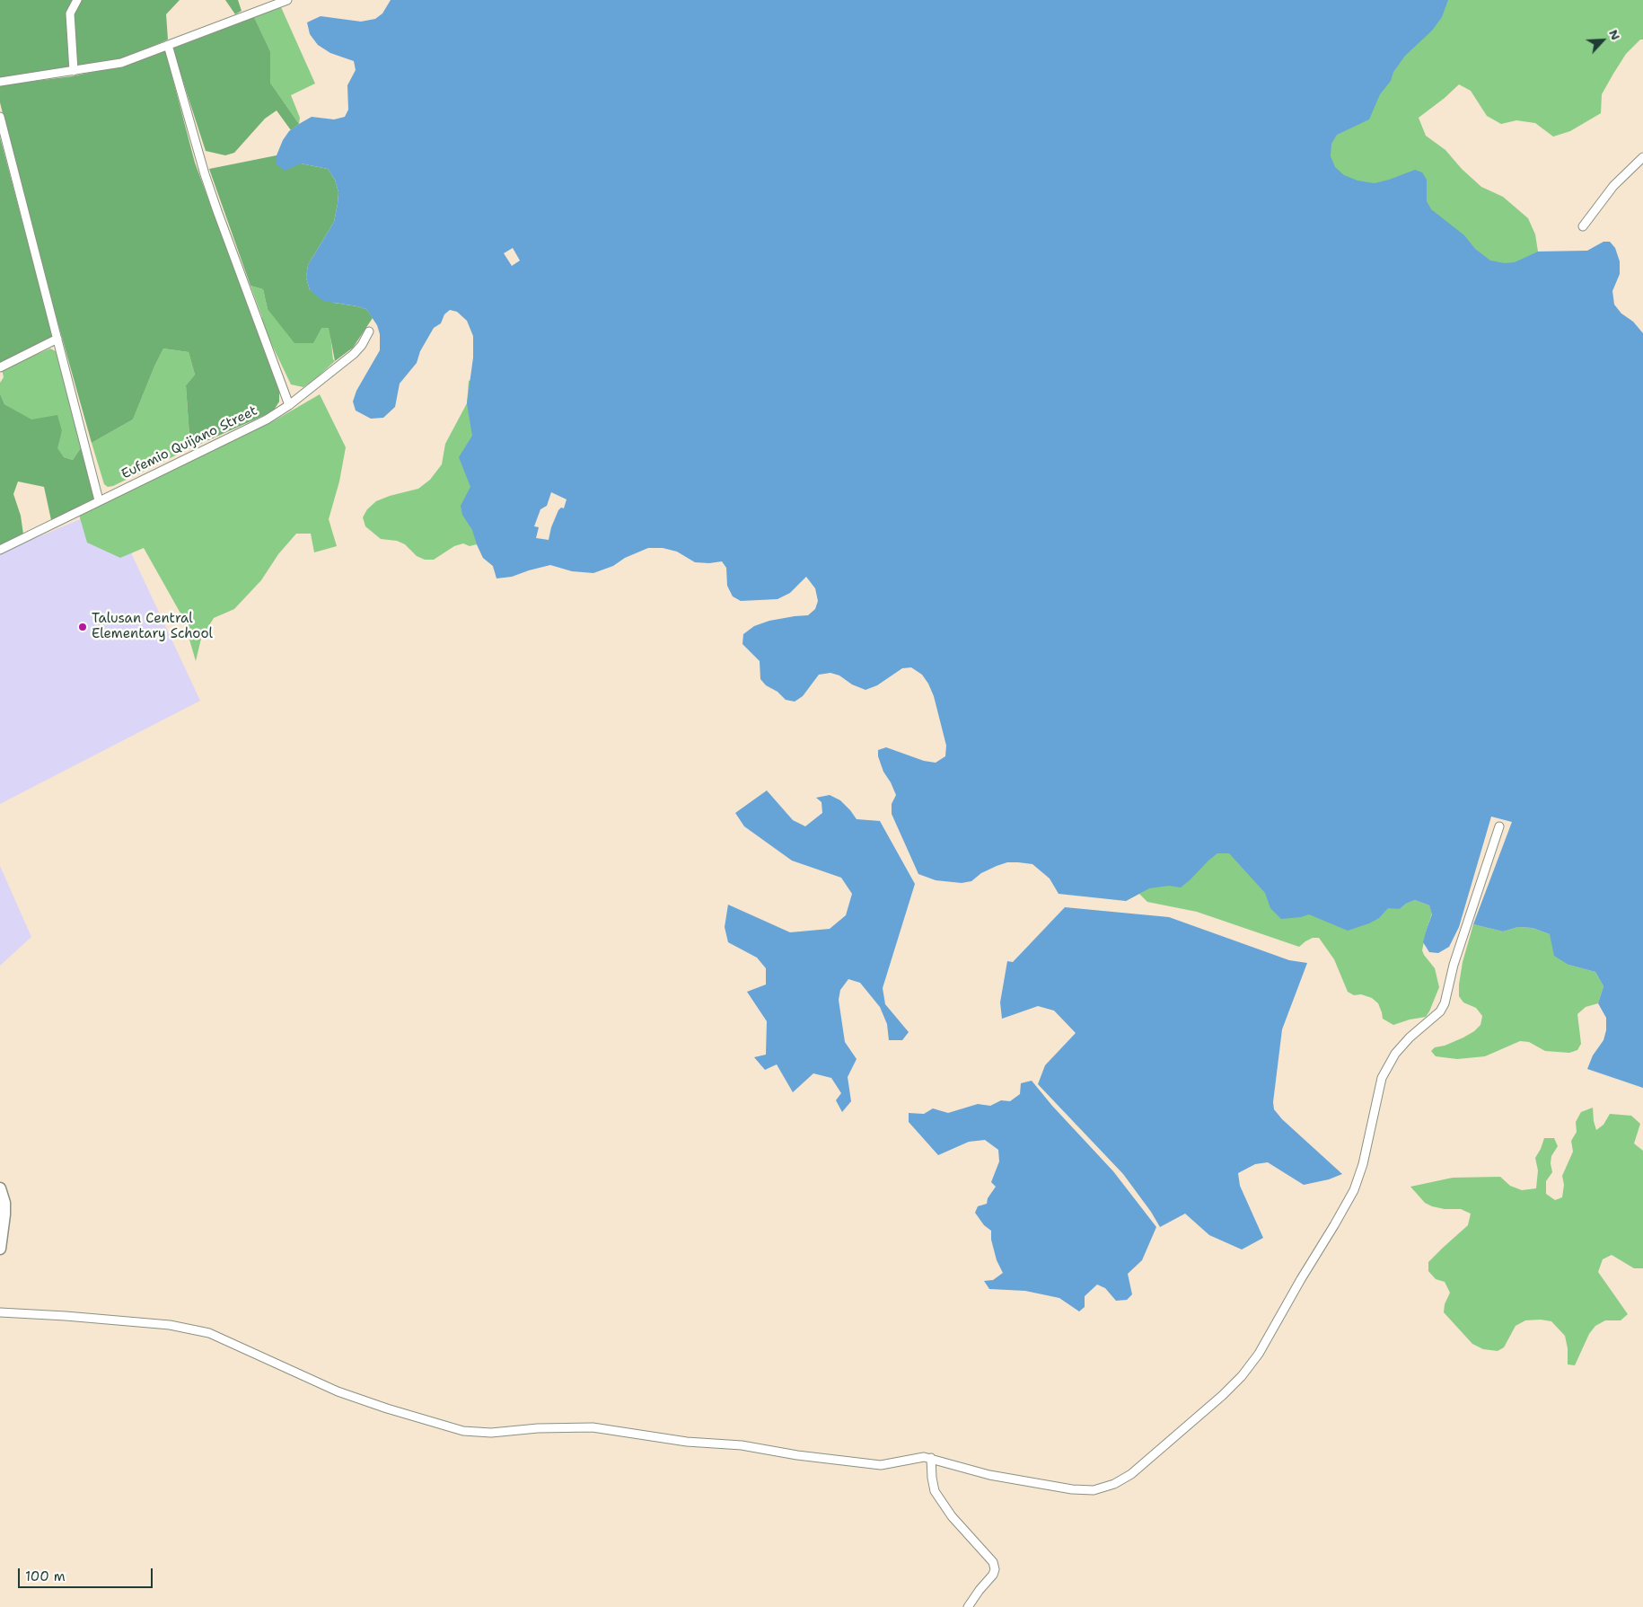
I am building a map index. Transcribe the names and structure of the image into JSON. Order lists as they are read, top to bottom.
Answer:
{
  "streets": {
    "street": ["Eufemio Quijano Street"]
  },
  "places": ["Talusan Central Elementary School"],
  "scale_bar": "100 m",
  "north": "top right"
}
